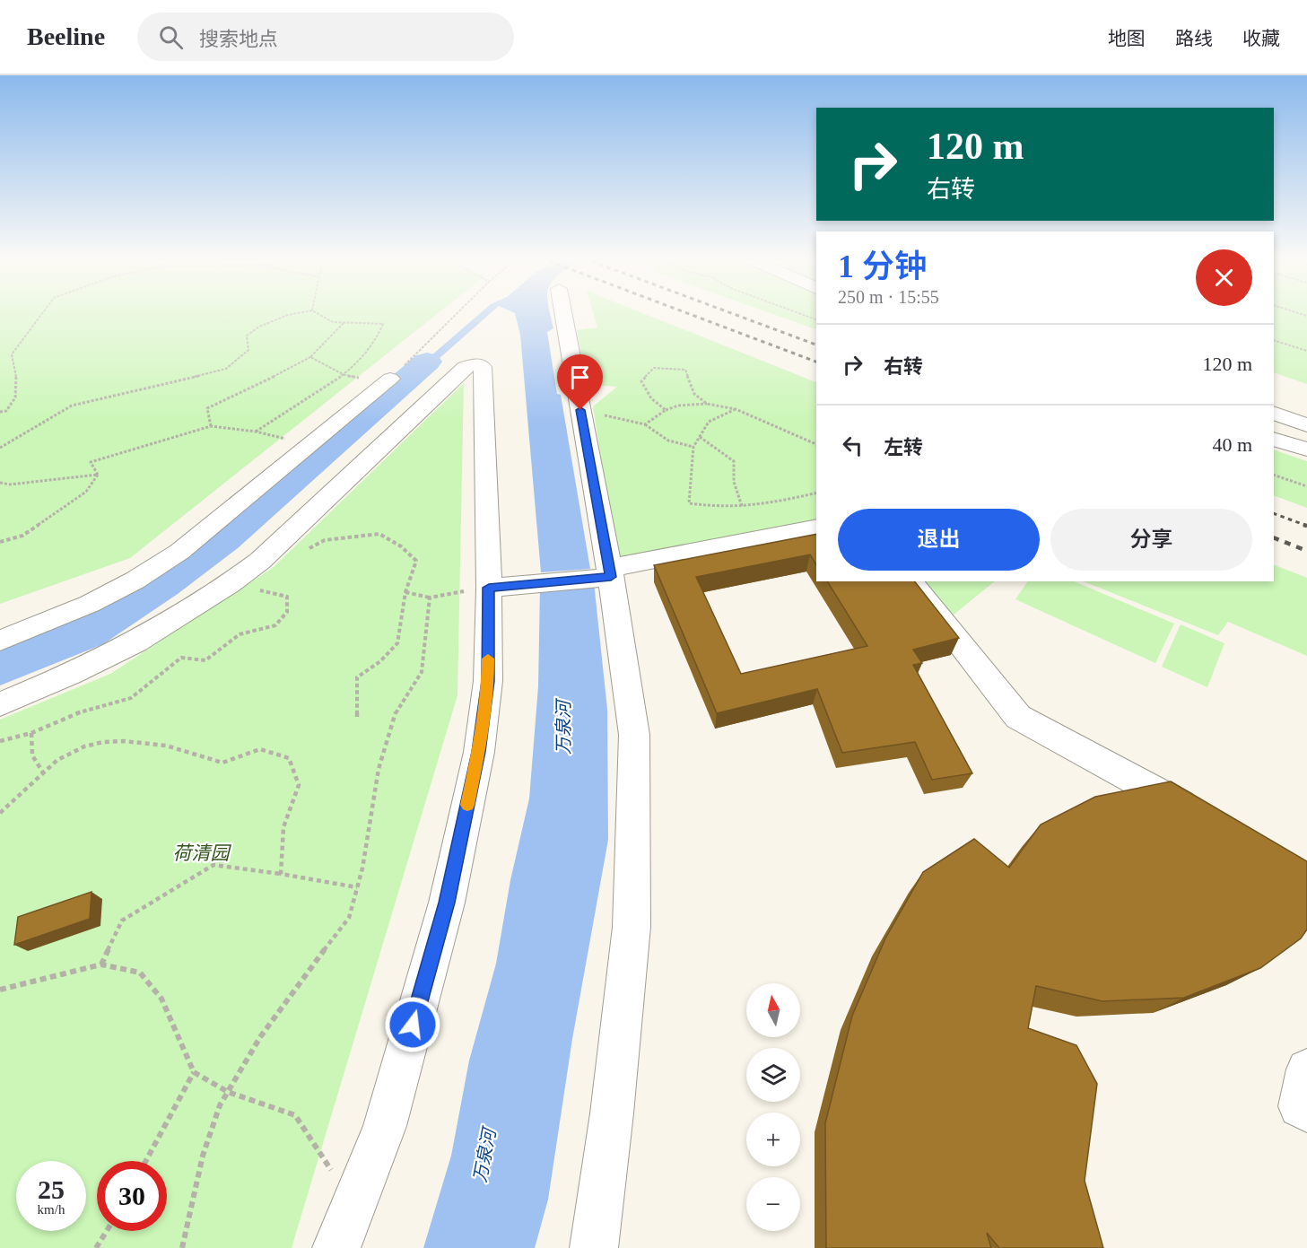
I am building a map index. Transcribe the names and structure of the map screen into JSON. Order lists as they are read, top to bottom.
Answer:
{
  "water": ["万泉河"],
  "parks": ["荷清园"],
  "north": "top",
  "page": {
    "header": "Beeline",
    "search": "搜索地点",
    "nav": ["地图", "路线", "收藏"],
    "turn": ["120 m", "右转"],
    "heading": ["1 分钟", "250 m · 15:55"],
    "list": [
      {
        "name": "右转",
        "value": "120 m"
      },
      {
        "name": "左转",
        "value": "40 m"
      }
    ],
    "buttons": ["退出", "分享"],
    "map_buttons": ["+", "−"],
    "speed": "25 km/h",
    "limit": "30"
  }
}
